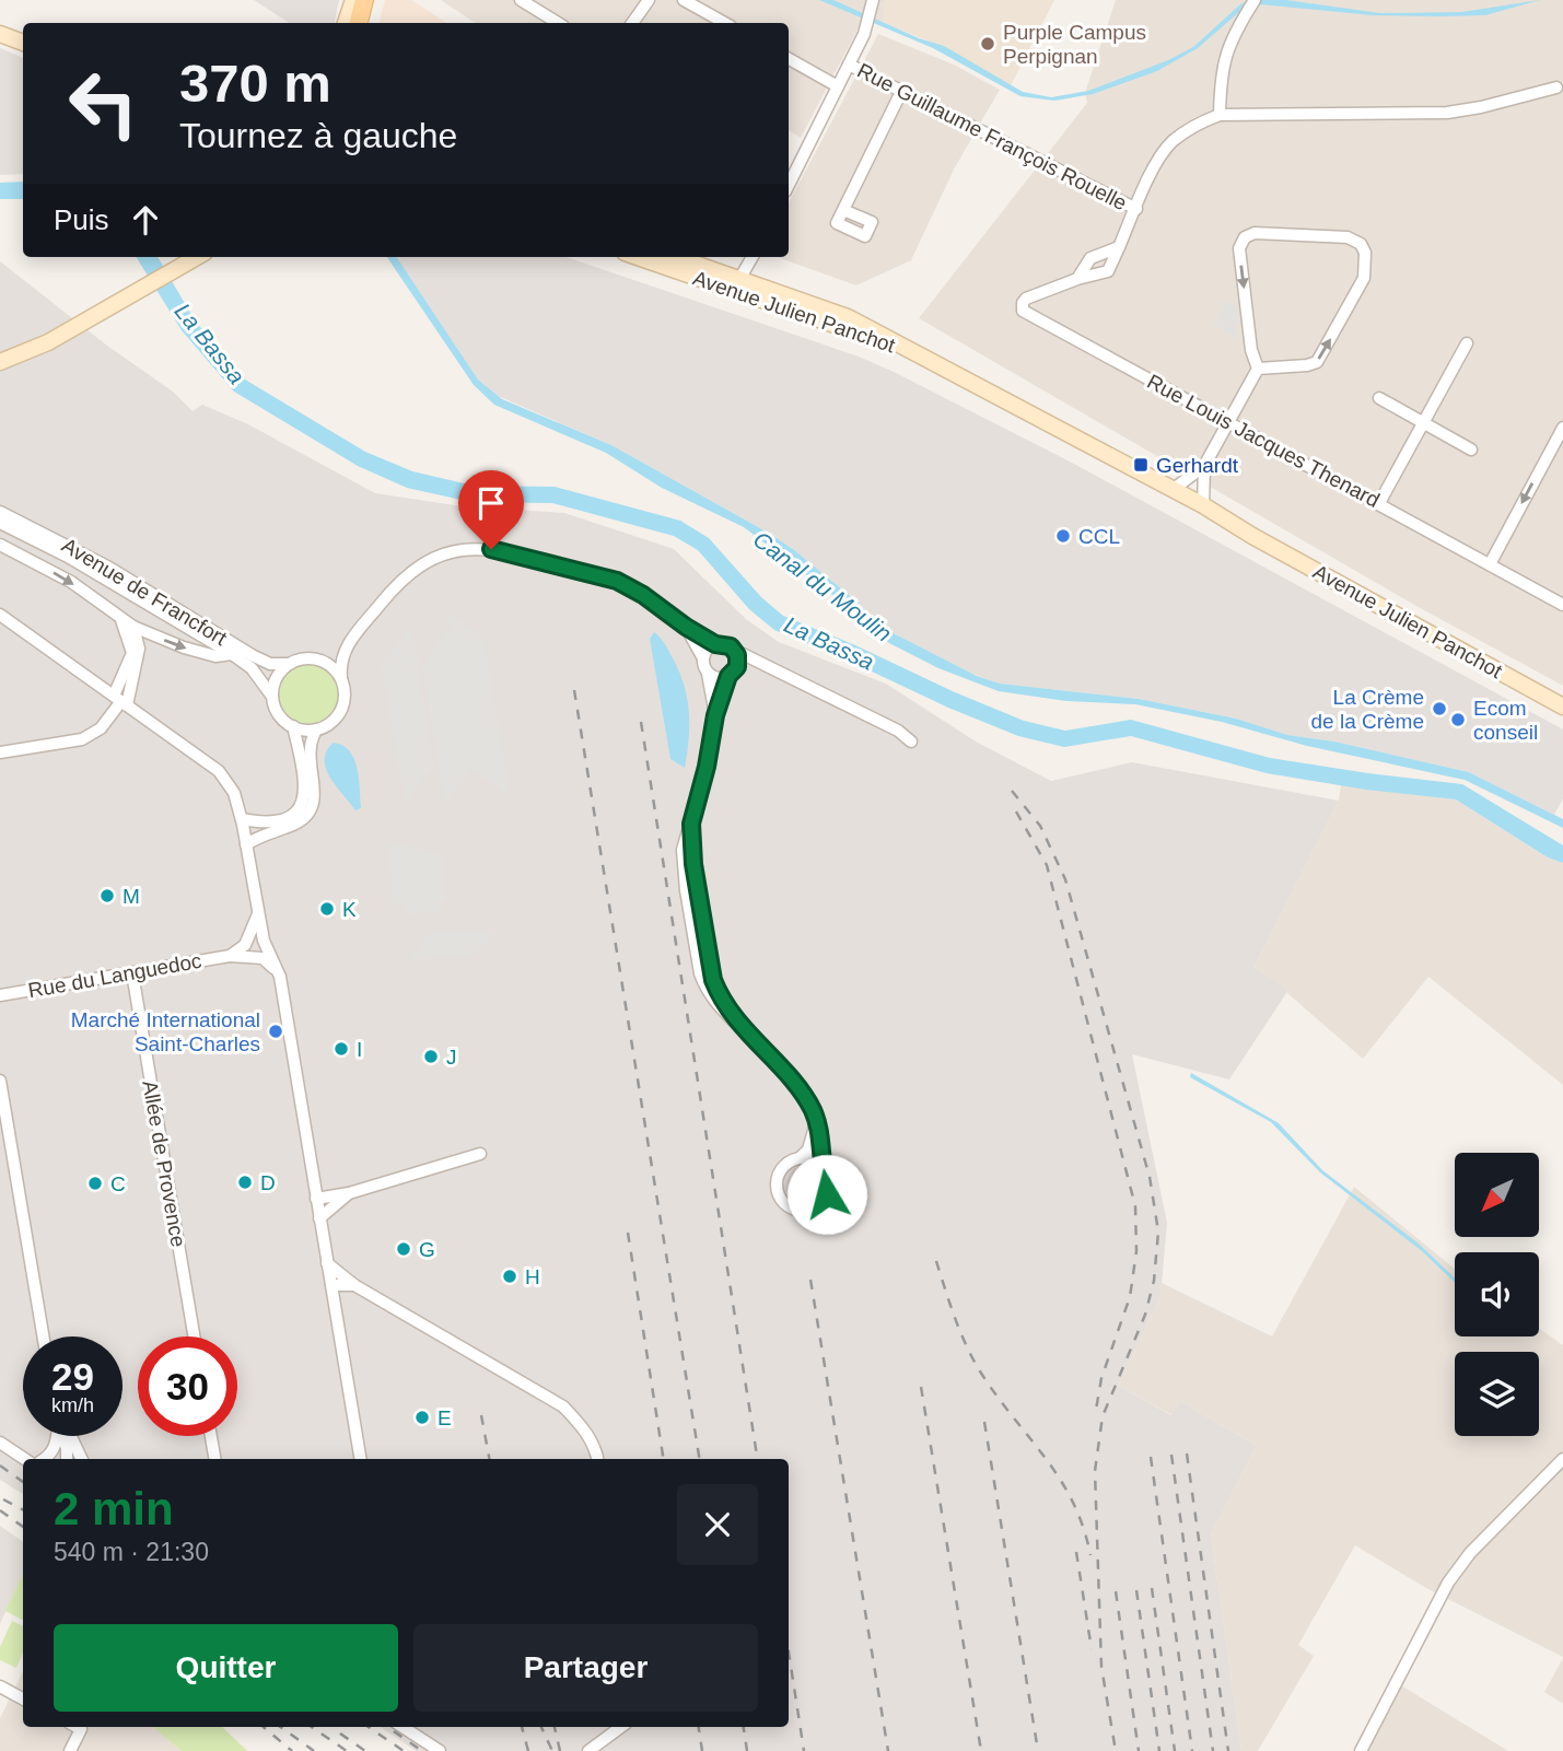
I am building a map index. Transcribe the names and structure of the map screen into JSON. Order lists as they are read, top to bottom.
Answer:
{
  "streets": {
    "main road": ["Avenue Julien Panchot"],
    "street": [
      "Rue Guillaume François Rouelle",
      "Rue Louis Jacques Thenard",
      "Avenue de Francfort",
      "Rue du Languedoc",
      "Allée de Provence"
    ]
  },
  "crossings": [
    ["Rue Guillaume François Rouelle", "Rue Louis Jacques Thenard"],
    ["Rue du Languedoc", "Allée de Provence"]
  ],
  "water": ["La Bassa", "Canal du Moulin"],
  "places": {
    "other": [
      "Purple Campus Perpignan",
      "CCL",
      "La Crème de la Crème",
      "Ecom conseil",
      "M",
      "K",
      "Marché International Saint-Charles",
      "I",
      "J",
      "D",
      "C",
      "G",
      "H",
      "E"
    ],
    "transit": ["Gerhardt"]
  },
  "north": "bottom left",
  "page": {
    "turn": ["370 m", "Tournez à gauche"],
    "then": "Puis",
    "speed": "29 km/h",
    "limit": "30",
    "heading": ["2 min", "540 m · 21:30"],
    "buttons": ["Quitter", "Partager"]
  }
}
